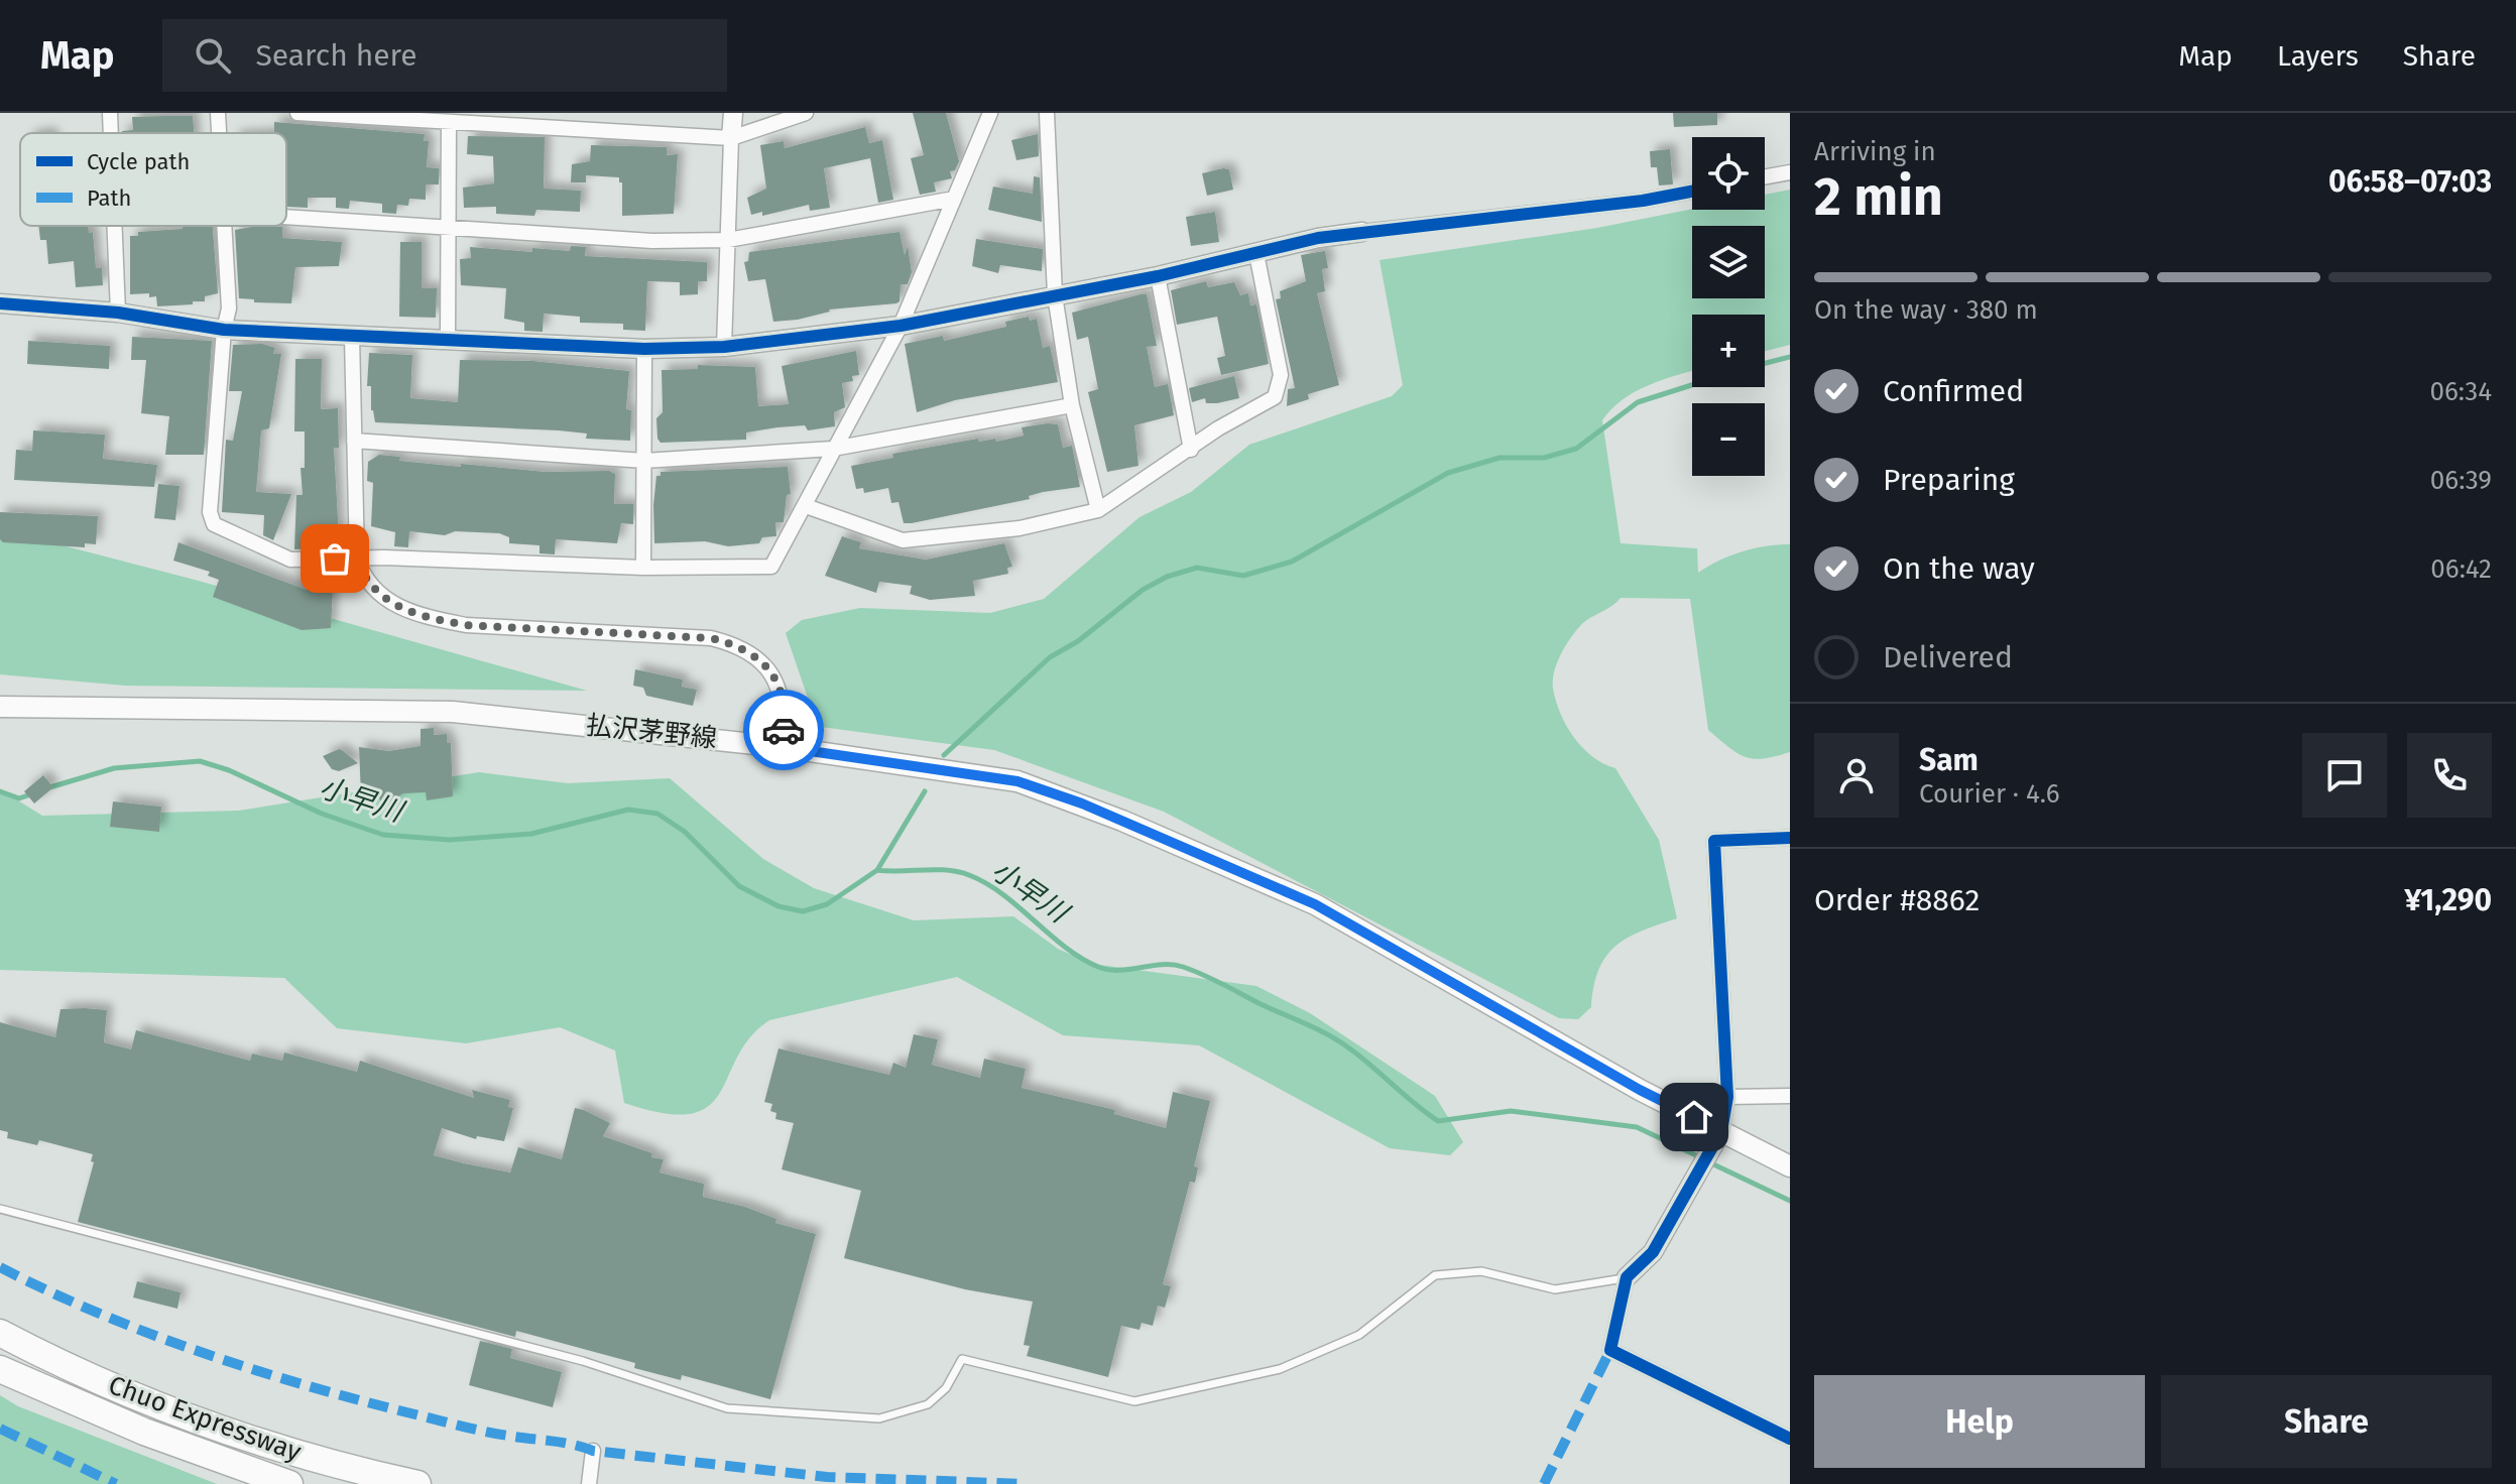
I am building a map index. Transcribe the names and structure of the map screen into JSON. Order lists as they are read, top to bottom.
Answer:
{
  "streets": {
    "highway": ["Chuo Expressway"],
    "main road": ["払沢茅野線"]
  },
  "water": ["小早川"],
  "legend": ["Cycle path", "Path"],
  "page": {
    "header": "Map",
    "search": "Search here",
    "nav": ["Map", "Layers", "Share"],
    "heading": ["2 min", "Arriving in", "06:58–07:03"],
    "panel": [
      "Sam",
      "Courier · 4.6",
      "Order #8862",
      "¥1,290"
    ],
    "map_buttons": ["+", "−"],
    "bar": "On the way · 380 m",
    "list": [
      ["Confirmed", "06:34"],
      ["Preparing", "06:39"],
      ["On the way", "06:42"],
      "Delivered"
    ],
    "buttons": ["Help", "Share"]
  }
}
